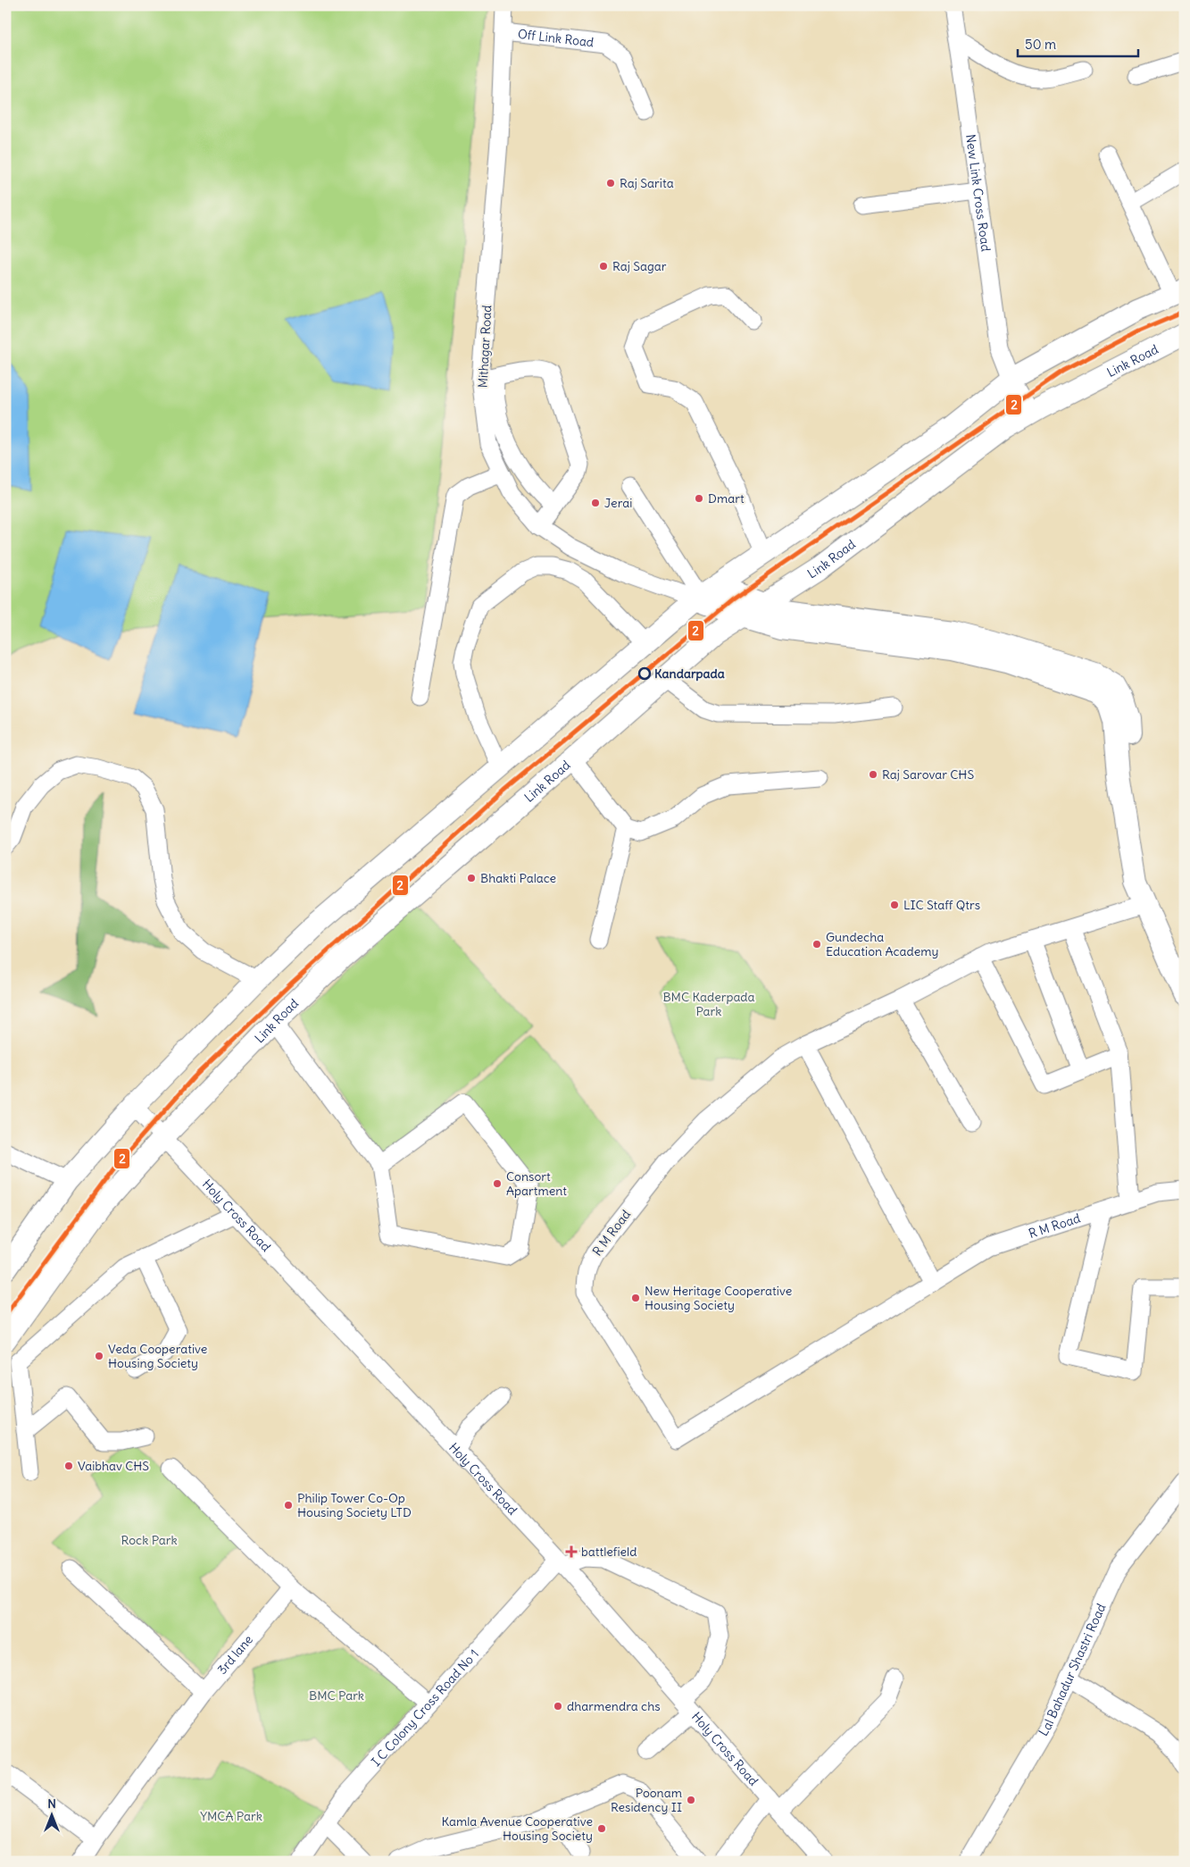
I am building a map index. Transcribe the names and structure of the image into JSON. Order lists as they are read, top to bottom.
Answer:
{
  "streets": {
    "main road": ["Link Road"],
    "street": [
      "Off Link Road",
      "New Link Cross Road",
      "Mithagar Road",
      "Holy Cross Road",
      "R M Road",
      "3rd lane",
      "Lal Bahadur Shastri Road",
      "I C Colony Cross Road No 1"
    ]
  },
  "crossings": [
    ["Off Link Road", "Mithagar Road"],
    ["New Link Cross Road", "Link Road"],
    ["Link Road", "Holy Cross Road"],
    ["Holy Cross Road", "I C Colony Cross Road No 1"]
  ],
  "parks": [
    "BMC Kaderpada Park",
    "Rock Park",
    "BMC Park",
    "YMCA Park"
  ],
  "places": {
    "other": [
      "Raj Sarita",
      "Raj Sagar",
      "Dmart",
      "Jerai",
      "Kandarpada",
      "Raj Sarovar CHS",
      "Bhakti Palace",
      "LIC Staff Qtrs",
      "Gundecha Education Academy",
      "Consort Apartment",
      "New Heritage Cooperative Housing Society",
      "Veda Cooperative Housing Society",
      "Vaibhav CHS",
      "Philip Tower Co-Op Housing Society LTD",
      "dharmendra chs",
      "Poonam Residency II",
      "Kamla Avenue Cooperative Housing Society"
    ],
    "health": ["battlefield"]
  },
  "lines": ["transit line 2"],
  "scale_bar": "50 m",
  "north": "top"
}
